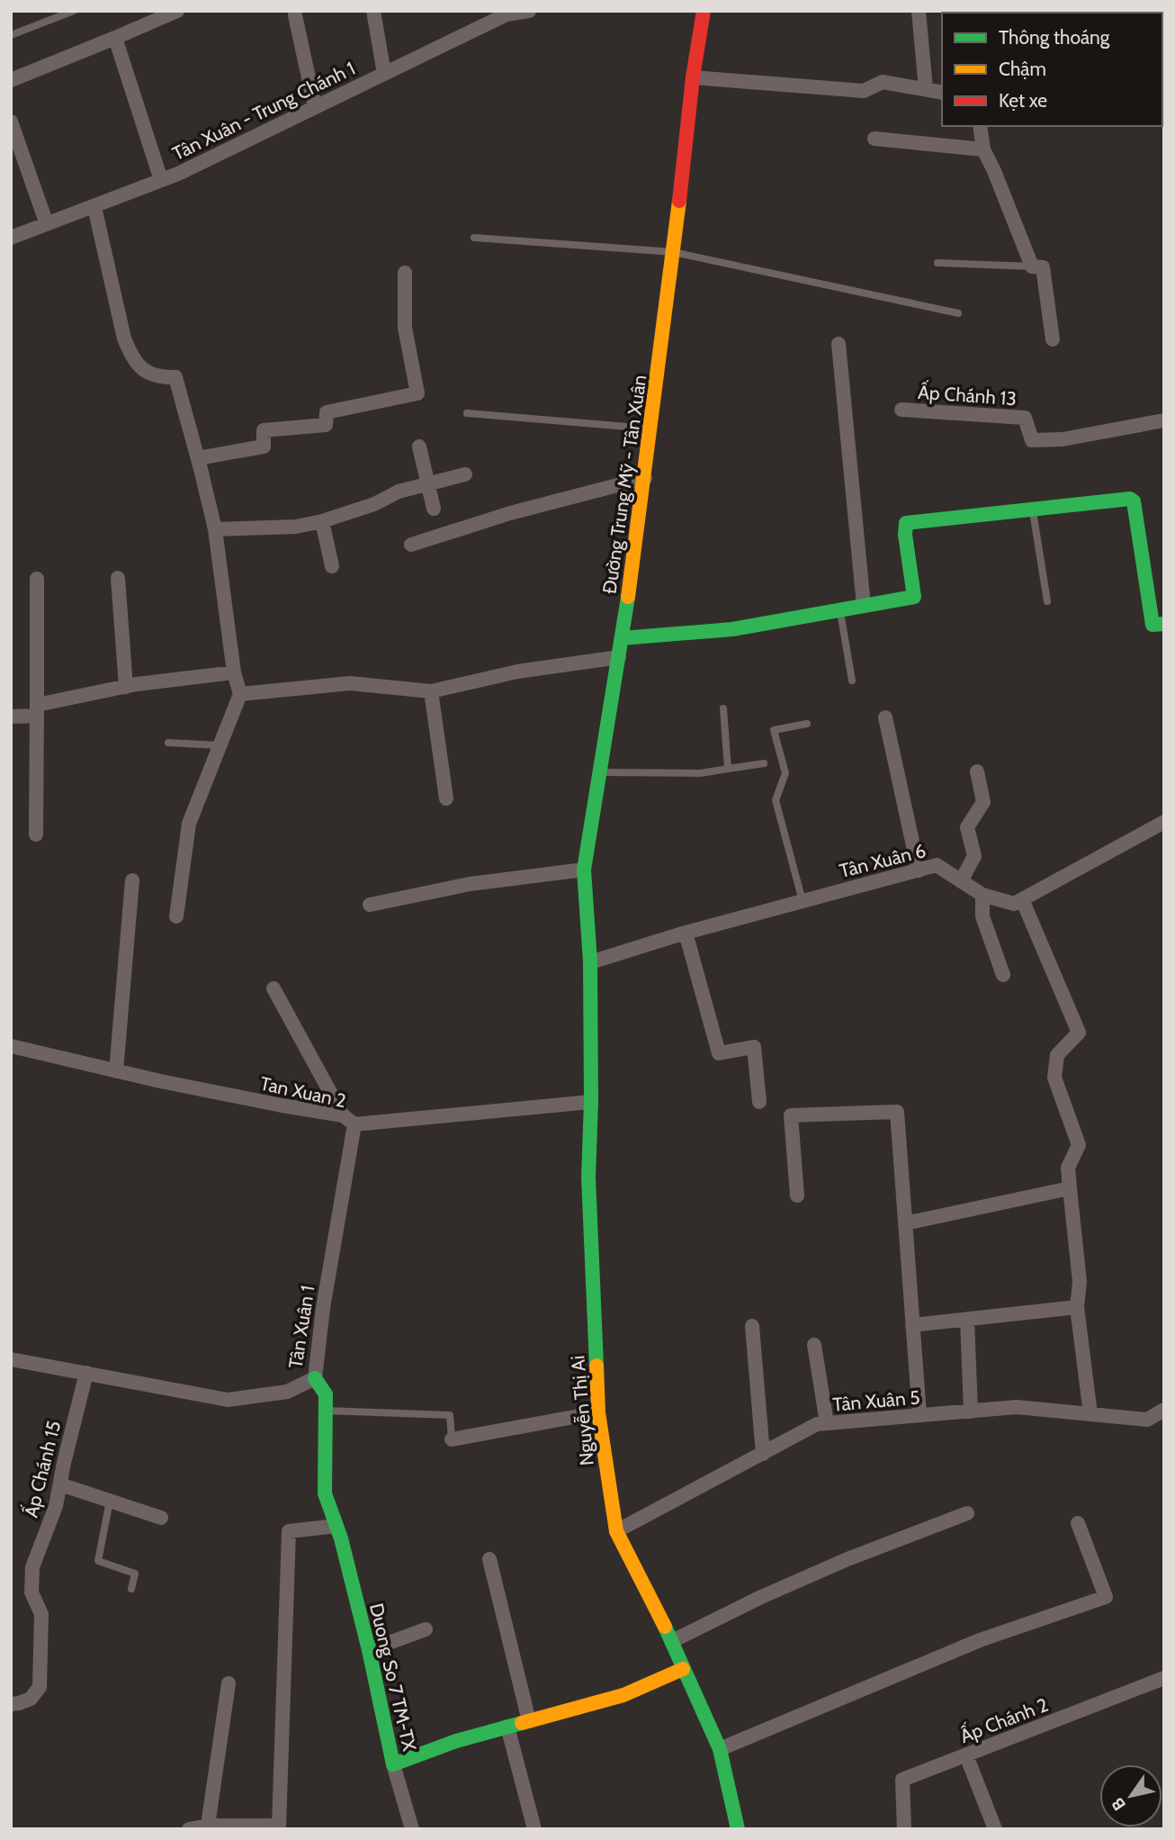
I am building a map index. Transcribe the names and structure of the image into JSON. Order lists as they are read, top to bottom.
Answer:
{
  "streets": {
    "street": [
      "Tân Xuân - Trung Chánh 1",
      "Ấp Chánh 13",
      "Đường Trung Mỹ - Tân Xuân",
      "Tân Xuân 6",
      "Tan Xuan 2",
      "Tân Xuân 1",
      "Tân Xuân 5",
      "Nguyễn Thị Ai",
      "Ấp Chánh 15",
      "Duong So 7 TM-TX",
      "Ấp Chánh 2"
    ]
  },
  "crossings": [
    ["Đường Trung Mỹ - Tân Xuân", "Tân Xuân 6"],
    ["Đường Trung Mỹ - Tân Xuân", "Nguyễn Thị Ai"],
    ["Tân Xuân 6", "Nguyễn Thị Ai"],
    ["Tan Xuan 2", "Tân Xuân 1"],
    ["Tan Xuan 2", "Nguyễn Thị Ai"],
    ["Tân Xuân 1", "Ấp Chánh 15"],
    ["Tân Xuân 1", "Duong So 7 TM-TX"],
    ["Tân Xuân 5", "Nguyễn Thị Ai"],
    ["Nguyễn Thị Ai", "Duong So 7 TM-TX"]
  ],
  "legend": ["Thông thoáng", "Chậm", "Kẹt xe"],
  "north": "bottom left"
}
